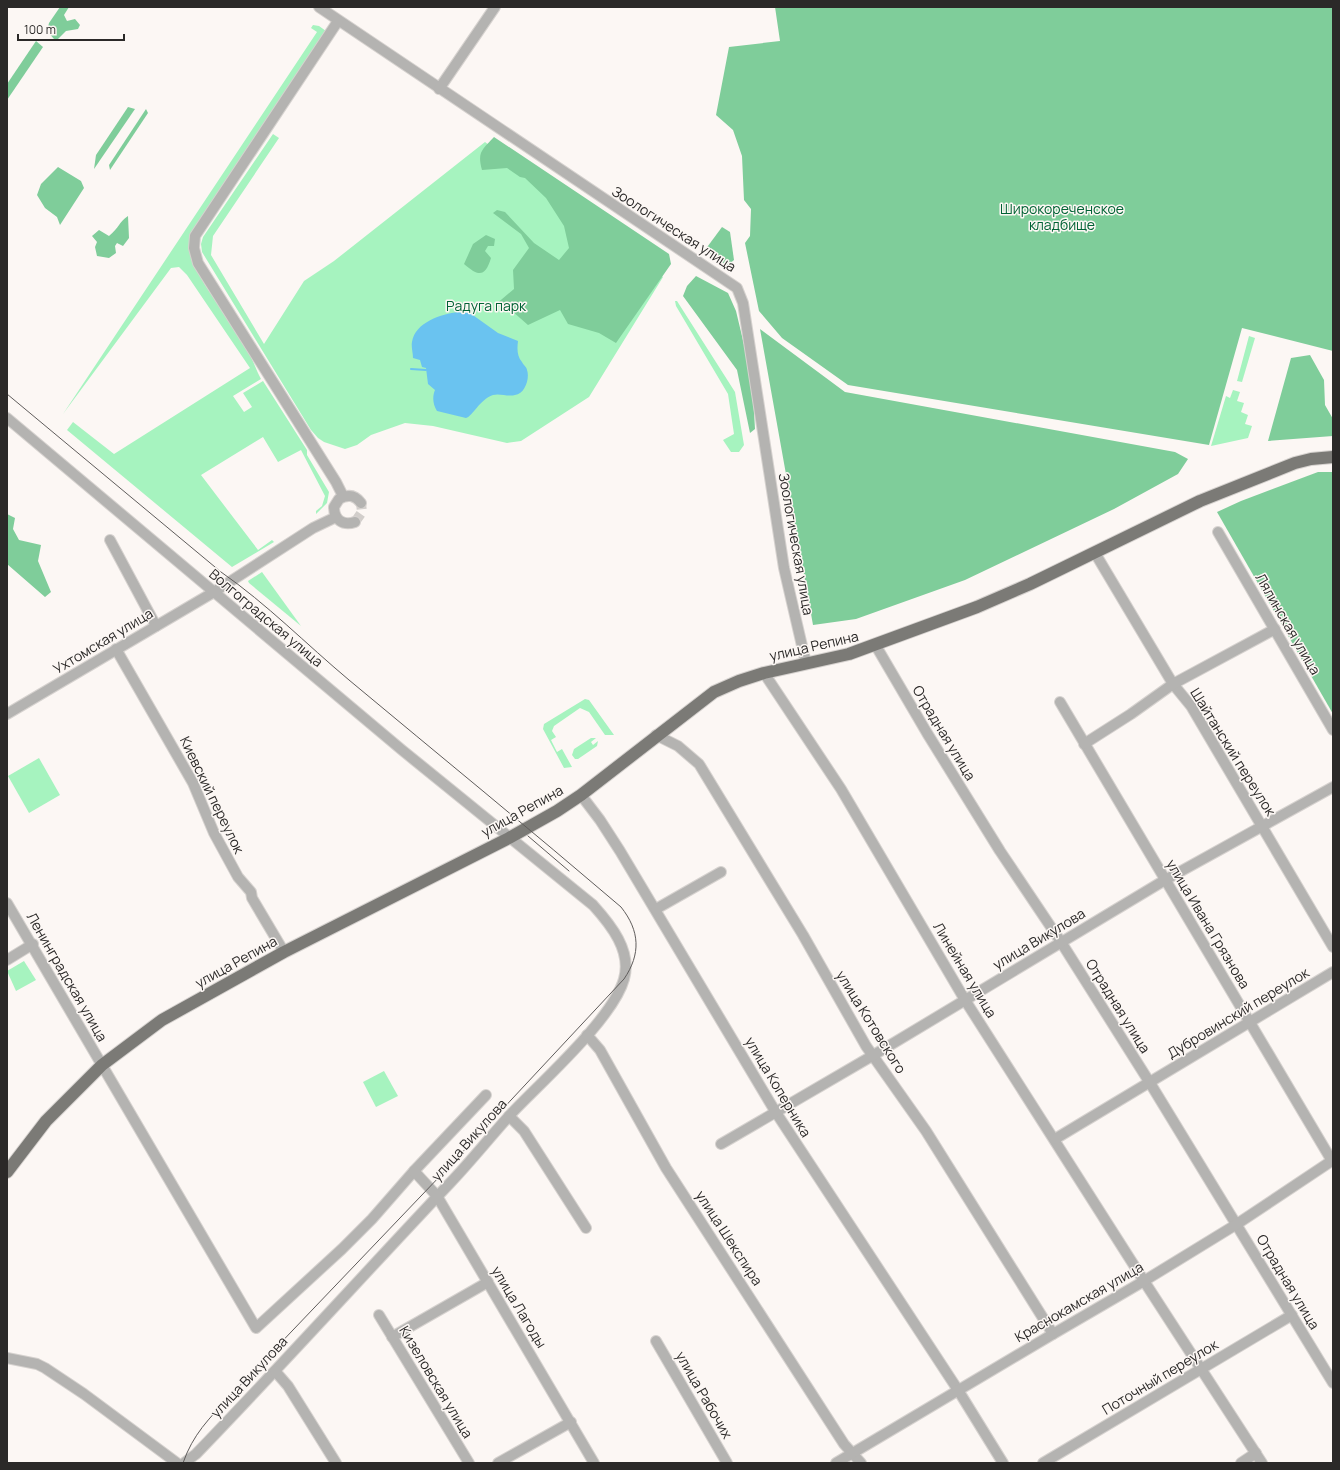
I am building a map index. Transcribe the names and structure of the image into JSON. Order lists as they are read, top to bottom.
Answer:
{
  "streets": {
    "main road": ["улица Репина"],
    "street": [
      "Зоологическая улица",
      "Волгоградская улица",
      "Лялинская улица",
      "Ухтомская улица",
      "Отрадная улица",
      "Шайтанский переулок",
      "Киевский переулок",
      "улица Ивана Грязнова",
      "улица Викулова",
      "Линейная улица",
      "Ленинградская улица",
      "Дубровинский переулок",
      "улица Котовского",
      "улица Коперника",
      "улица Шекспира",
      "Краснокамская улица",
      "улица Лагоды",
      "Поточный переулок",
      "Кизеловская улица",
      "улица Рабочих"
    ]
  },
  "crossings": [
    ["Зоологическая улица", "улица Репина"],
    ["Волгоградская улица", "Ухтомская улица"],
    ["Волгоградская улица", "улица Репина"],
    ["Волгоградская улица", "улица Викулова"],
    ["Ухтомская улица", "Киевский переулок"],
    ["улица Репина", "Отрадная улица"],
    ["улица Репина", "Шайтанский переулок"],
    ["улица Репина", "Киевский переулок"],
    ["улица Репина", "улица Викулова"],
    ["улица Репина", "Линейная улица"],
    ["улица Репина", "Ленинградская улица"],
    ["улица Репина", "улица Котовского"],
    ["улица Репина", "улица Коперника"],
    ["Отрадная улица", "улица Викулова"],
    ["Отрадная улица", "Дубровинский переулок"],
    ["Отрадная улица", "Краснокамская улица"],
    ["Отрадная улица", "Поточный переулок"],
    ["Шайтанский переулок", "улица Викулова"],
    ["улица Ивана Грязнова", "улица Викулова"],
    ["улица Ивана Грязнова", "Дубровинский переулок"],
    ["улица Ивана Грязнова", "Краснокамская улица"],
    ["улица Викулова", "Линейная улица"],
    ["улица Викулова", "улица Котовского"],
    ["улица Викулова", "улица Коперника"],
    ["улица Викулова", "улица Шекспира"],
    ["улица Викулова", "улица Лагоды"],
    ["Линейная улица", "Дубровинский переулок"],
    ["Линейная улица", "Краснокамская улица"],
    ["Линейная улица", "Поточный переулок"],
    ["Ленинградская улица", "улица Лагоды"],
    ["улица Котовского", "Краснокамская улица"],
    ["улица Коперника", "Краснокамская улица"],
    ["улица Шекспира", "Краснокамская улица"]
  ],
  "parks": ["Широкореченское кладбище", "Радуга парк"],
  "scale_bar": "100 m"
}
